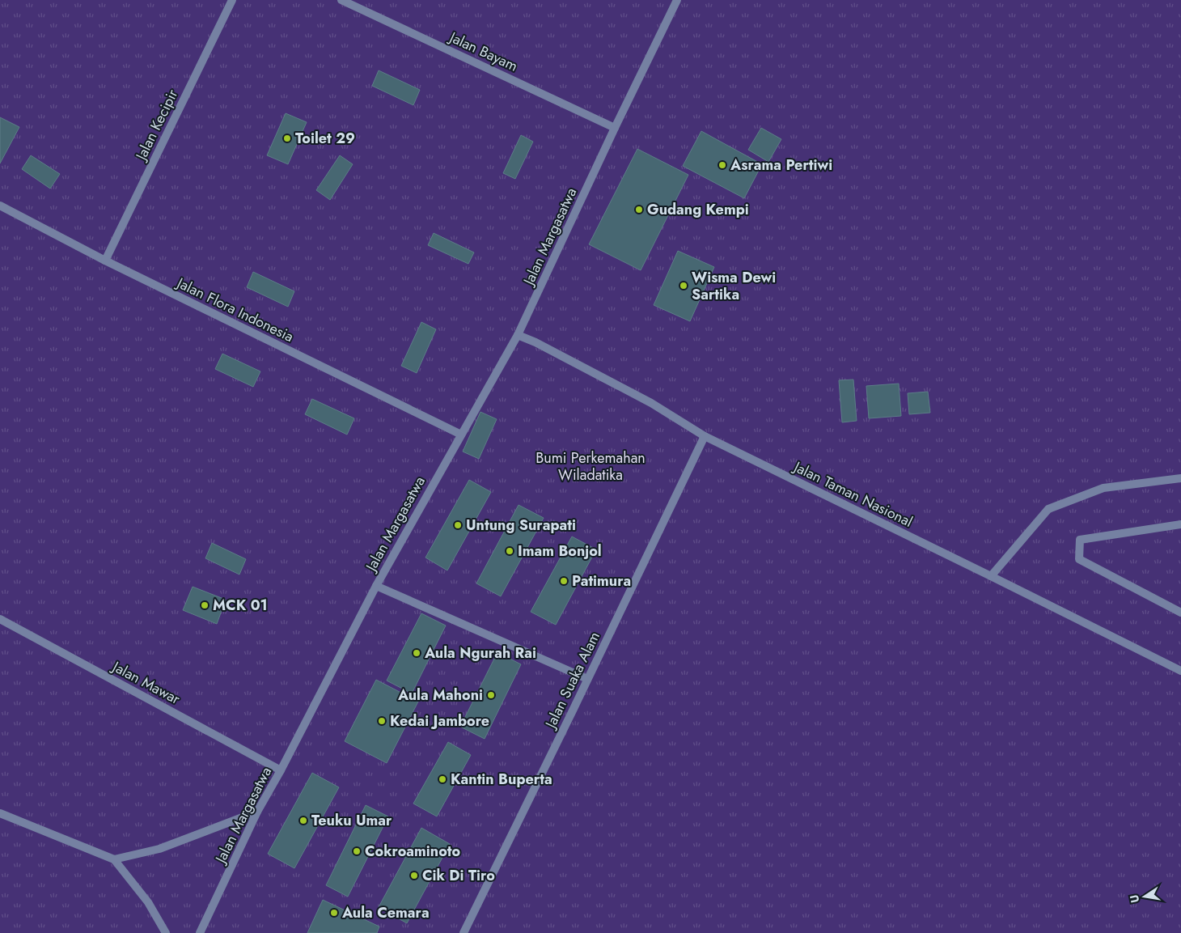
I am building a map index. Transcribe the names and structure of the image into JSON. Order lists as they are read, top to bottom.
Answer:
{
  "streets": {
    "street": [
      "Jalan Bayam",
      "Jalan Kecipir",
      "Jalan Margasatwa",
      "Jalan Flora Indonesia",
      "Jalan Taman Nasional",
      "Jalan Suaka Alam",
      "Jalan Mawar"
    ]
  },
  "crossings": [
    ["Jalan Bayam", "Jalan Margasatwa"],
    ["Jalan Kecipir", "Jalan Flora Indonesia"],
    ["Jalan Margasatwa", "Jalan Flora Indonesia"],
    ["Jalan Margasatwa", "Jalan Taman Nasional"],
    ["Jalan Margasatwa", "Jalan Mawar"],
    ["Jalan Taman Nasional", "Jalan Suaka Alam"]
  ],
  "parks": ["Bumi Perkemahan Wiladatika"],
  "places": [
    "Toilet 29",
    "Asrama Pertiwi",
    "Gudang Kempi",
    "Wisma Dewi Sartika",
    "Untung Surapati",
    "Imam Bonjol",
    "Patimura",
    "MCK 01",
    "Aula Ngurah Rai",
    "Aula Mahoni",
    "Kedai Jambore",
    "Kantin Buperta",
    "Teuku Umar",
    "Cokroaminoto",
    "Cik Di Tiro",
    "Aula Cemara"
  ],
  "north": "left"
}
